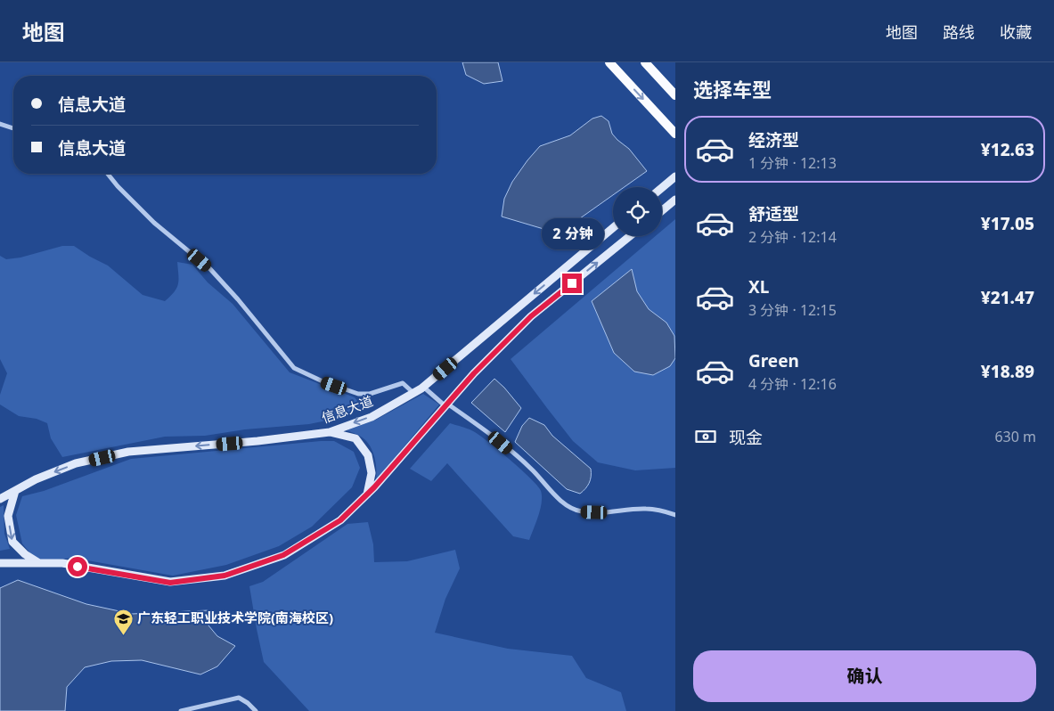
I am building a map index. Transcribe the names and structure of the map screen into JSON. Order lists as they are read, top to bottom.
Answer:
{
  "streets": {
    "main road": ["信息大道"]
  },
  "places": {
    "school or university": ["广东轻工职业技术学院(南海校区)"]
  },
  "page": {
    "header": "地图",
    "nav": ["地图", "路线", "收藏"],
    "heading": "选择车型",
    "banner": ["信息大道", "信息大道"],
    "list": [
      {
        "name": "经济型",
        "note": "1 分钟 · 12:13",
        "value": "¥12.63"
      },
      {
        "name": "舒适型",
        "note": "2 分钟 · 12:14",
        "value": "¥17.05"
      },
      {
        "name": "XL",
        "note": "3 分钟 · 12:15",
        "value": "¥21.47"
      },
      {
        "name": "Green",
        "note": "4 分钟 · 12:16",
        "value": "¥18.89"
      }
    ],
    "bubble": "2 分钟",
    "pay": ["现金", "630 m"],
    "buttons": "确认"
  }
}
